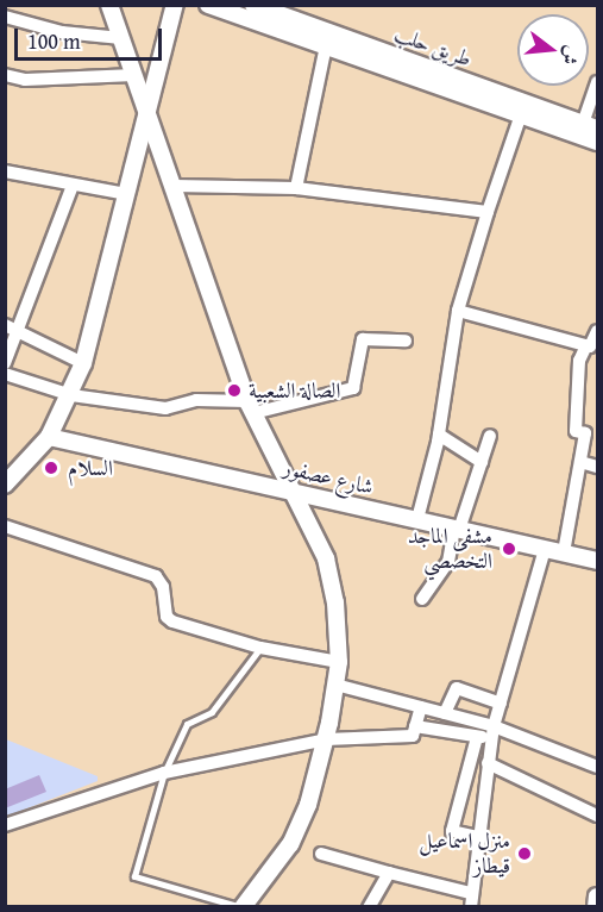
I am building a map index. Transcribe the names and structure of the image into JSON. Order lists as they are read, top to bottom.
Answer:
{
  "streets": {
    "main road": ["طريق حلب", "شارع عصفور"]
  },
  "places": [
    "الصالة الشعبية",
    "السلام",
    "مشفى الماجد التخصصي",
    "منزل اسماعيل قيطاز"
  ],
  "scale_bar": "100 m",
  "north": "right"
}
